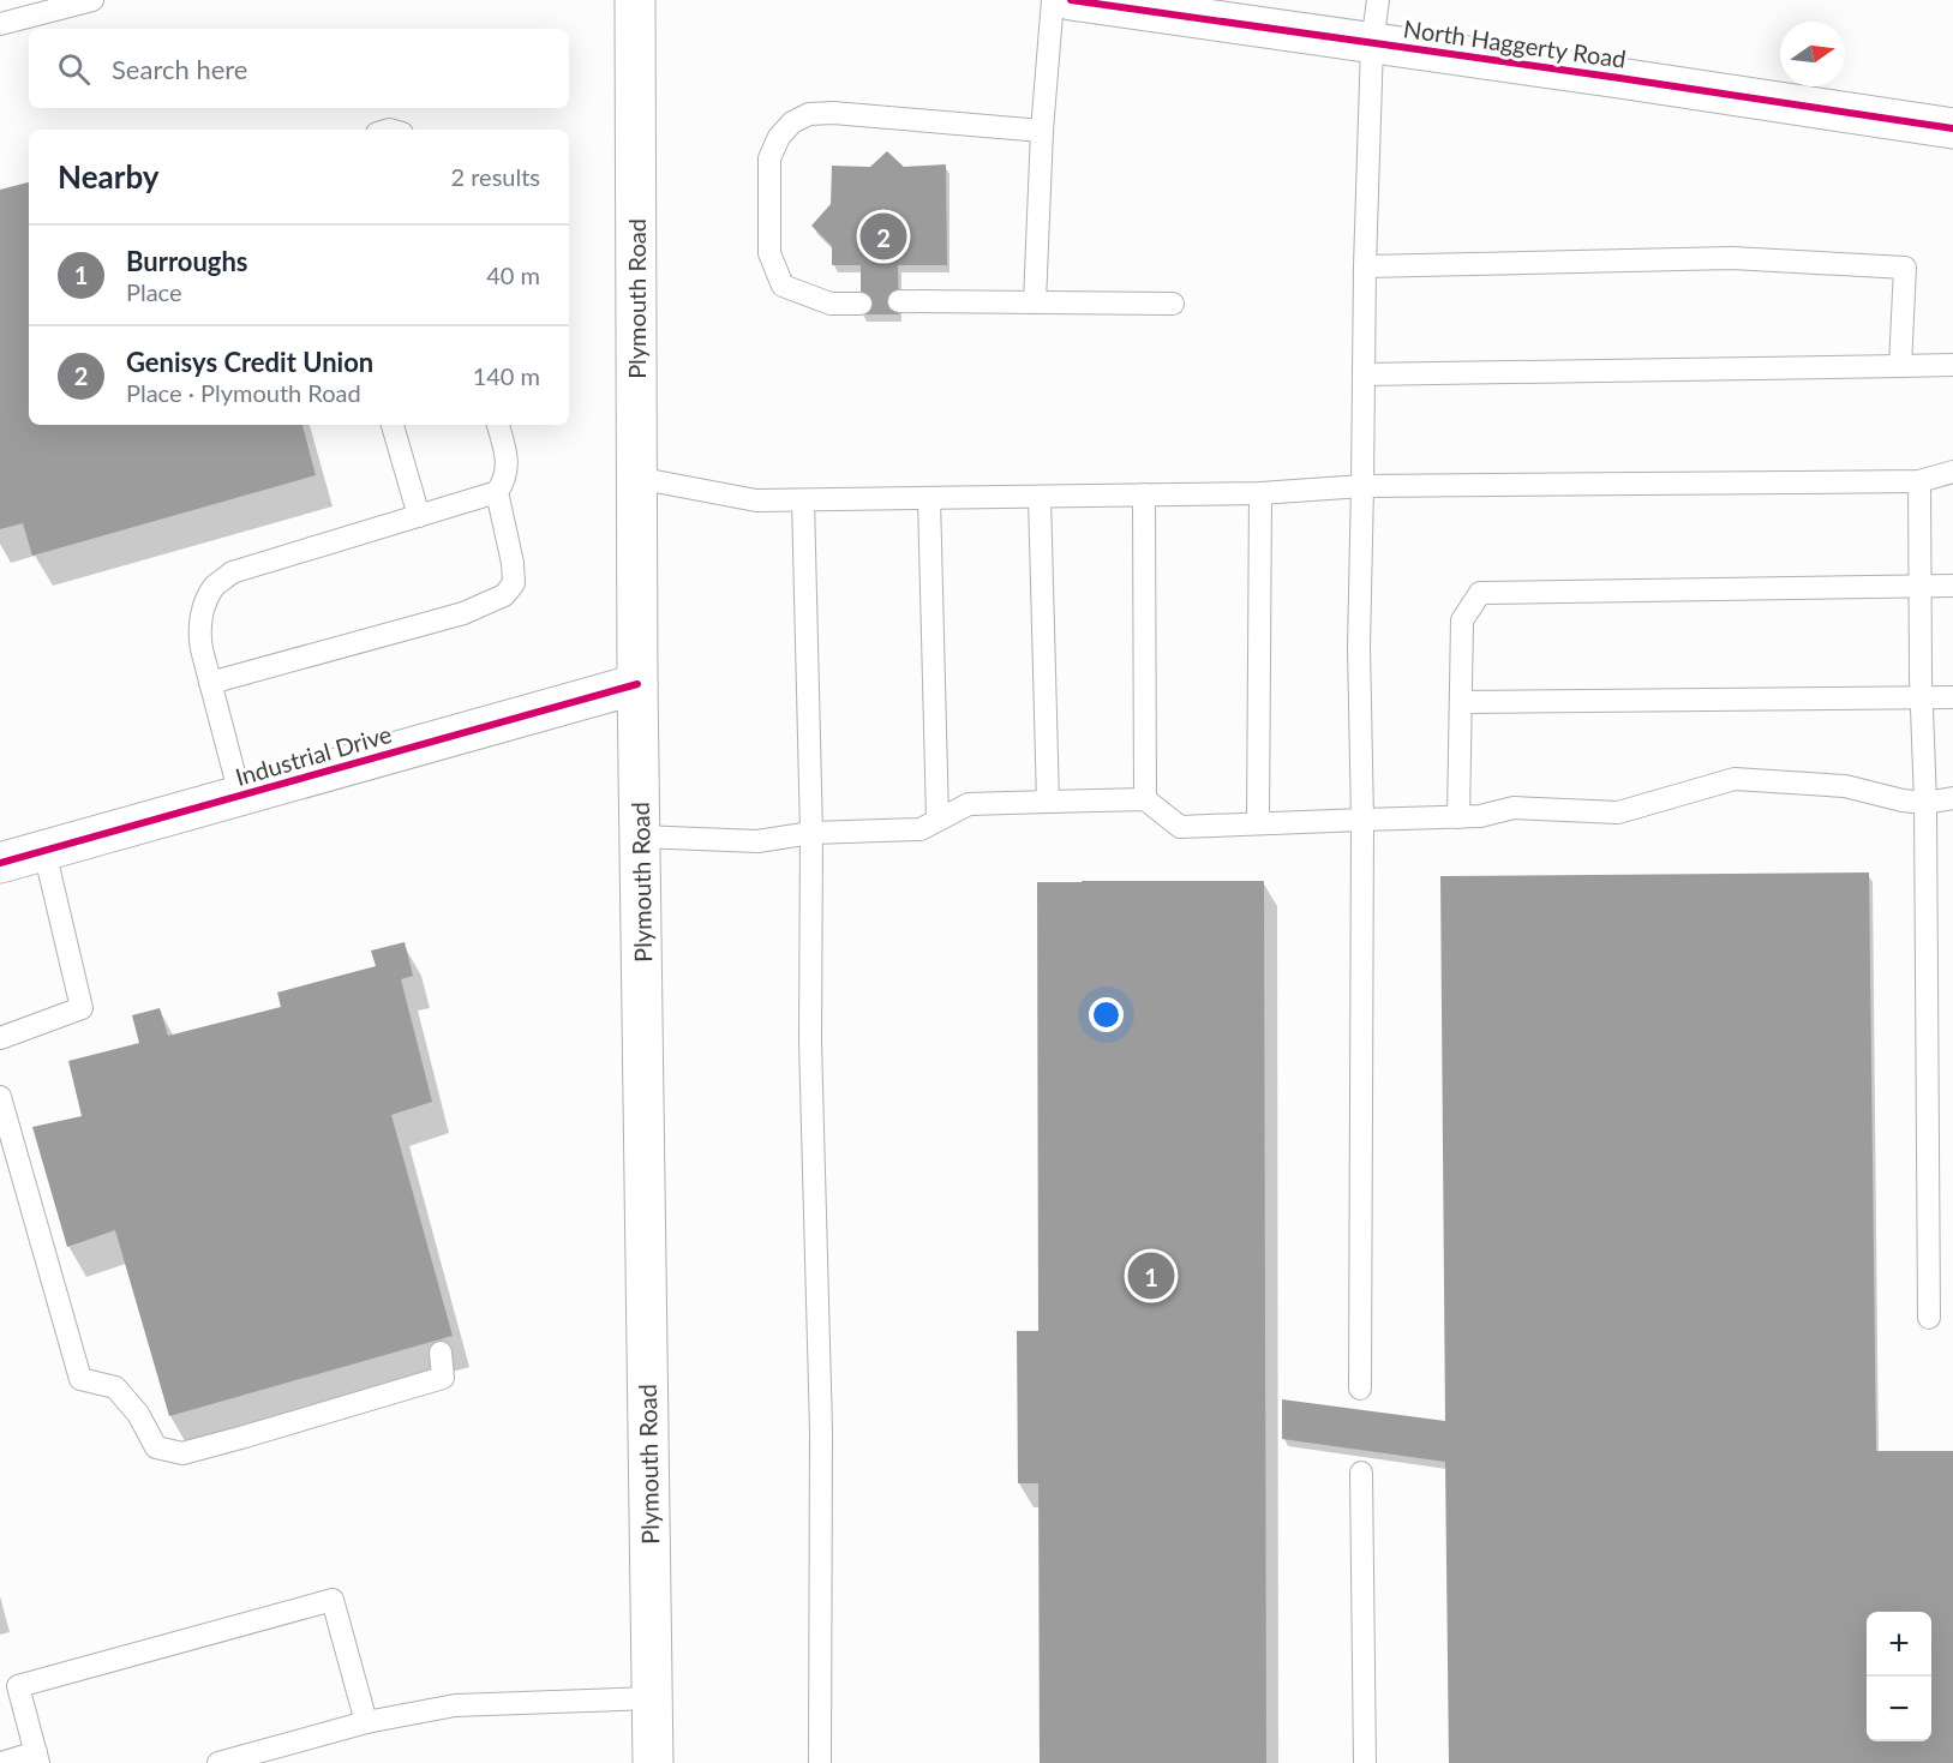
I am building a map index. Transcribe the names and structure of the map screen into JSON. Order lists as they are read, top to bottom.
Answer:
{
  "streets": {
    "main road": ["North Haggerty Road", "Plymouth Road", "Industrial Drive"]
  },
  "crossings": [
    ["Plymouth Road", "Industrial Drive"]
  ],
  "north": "right",
  "page": {
    "search": "Search here",
    "heading": ["Nearby", "2 results"],
    "pins": ["2", "1"],
    "list": [
      {
        "mark": "1",
        "name": "Burroughs",
        "note": "Place",
        "value": "40 m"
      },
      {
        "mark": "2",
        "name": "Genisys Credit Union",
        "note": "Place · Plymouth Road",
        "value": "140 m"
      }
    ],
    "map_buttons": ["+", "−"]
  }
}
